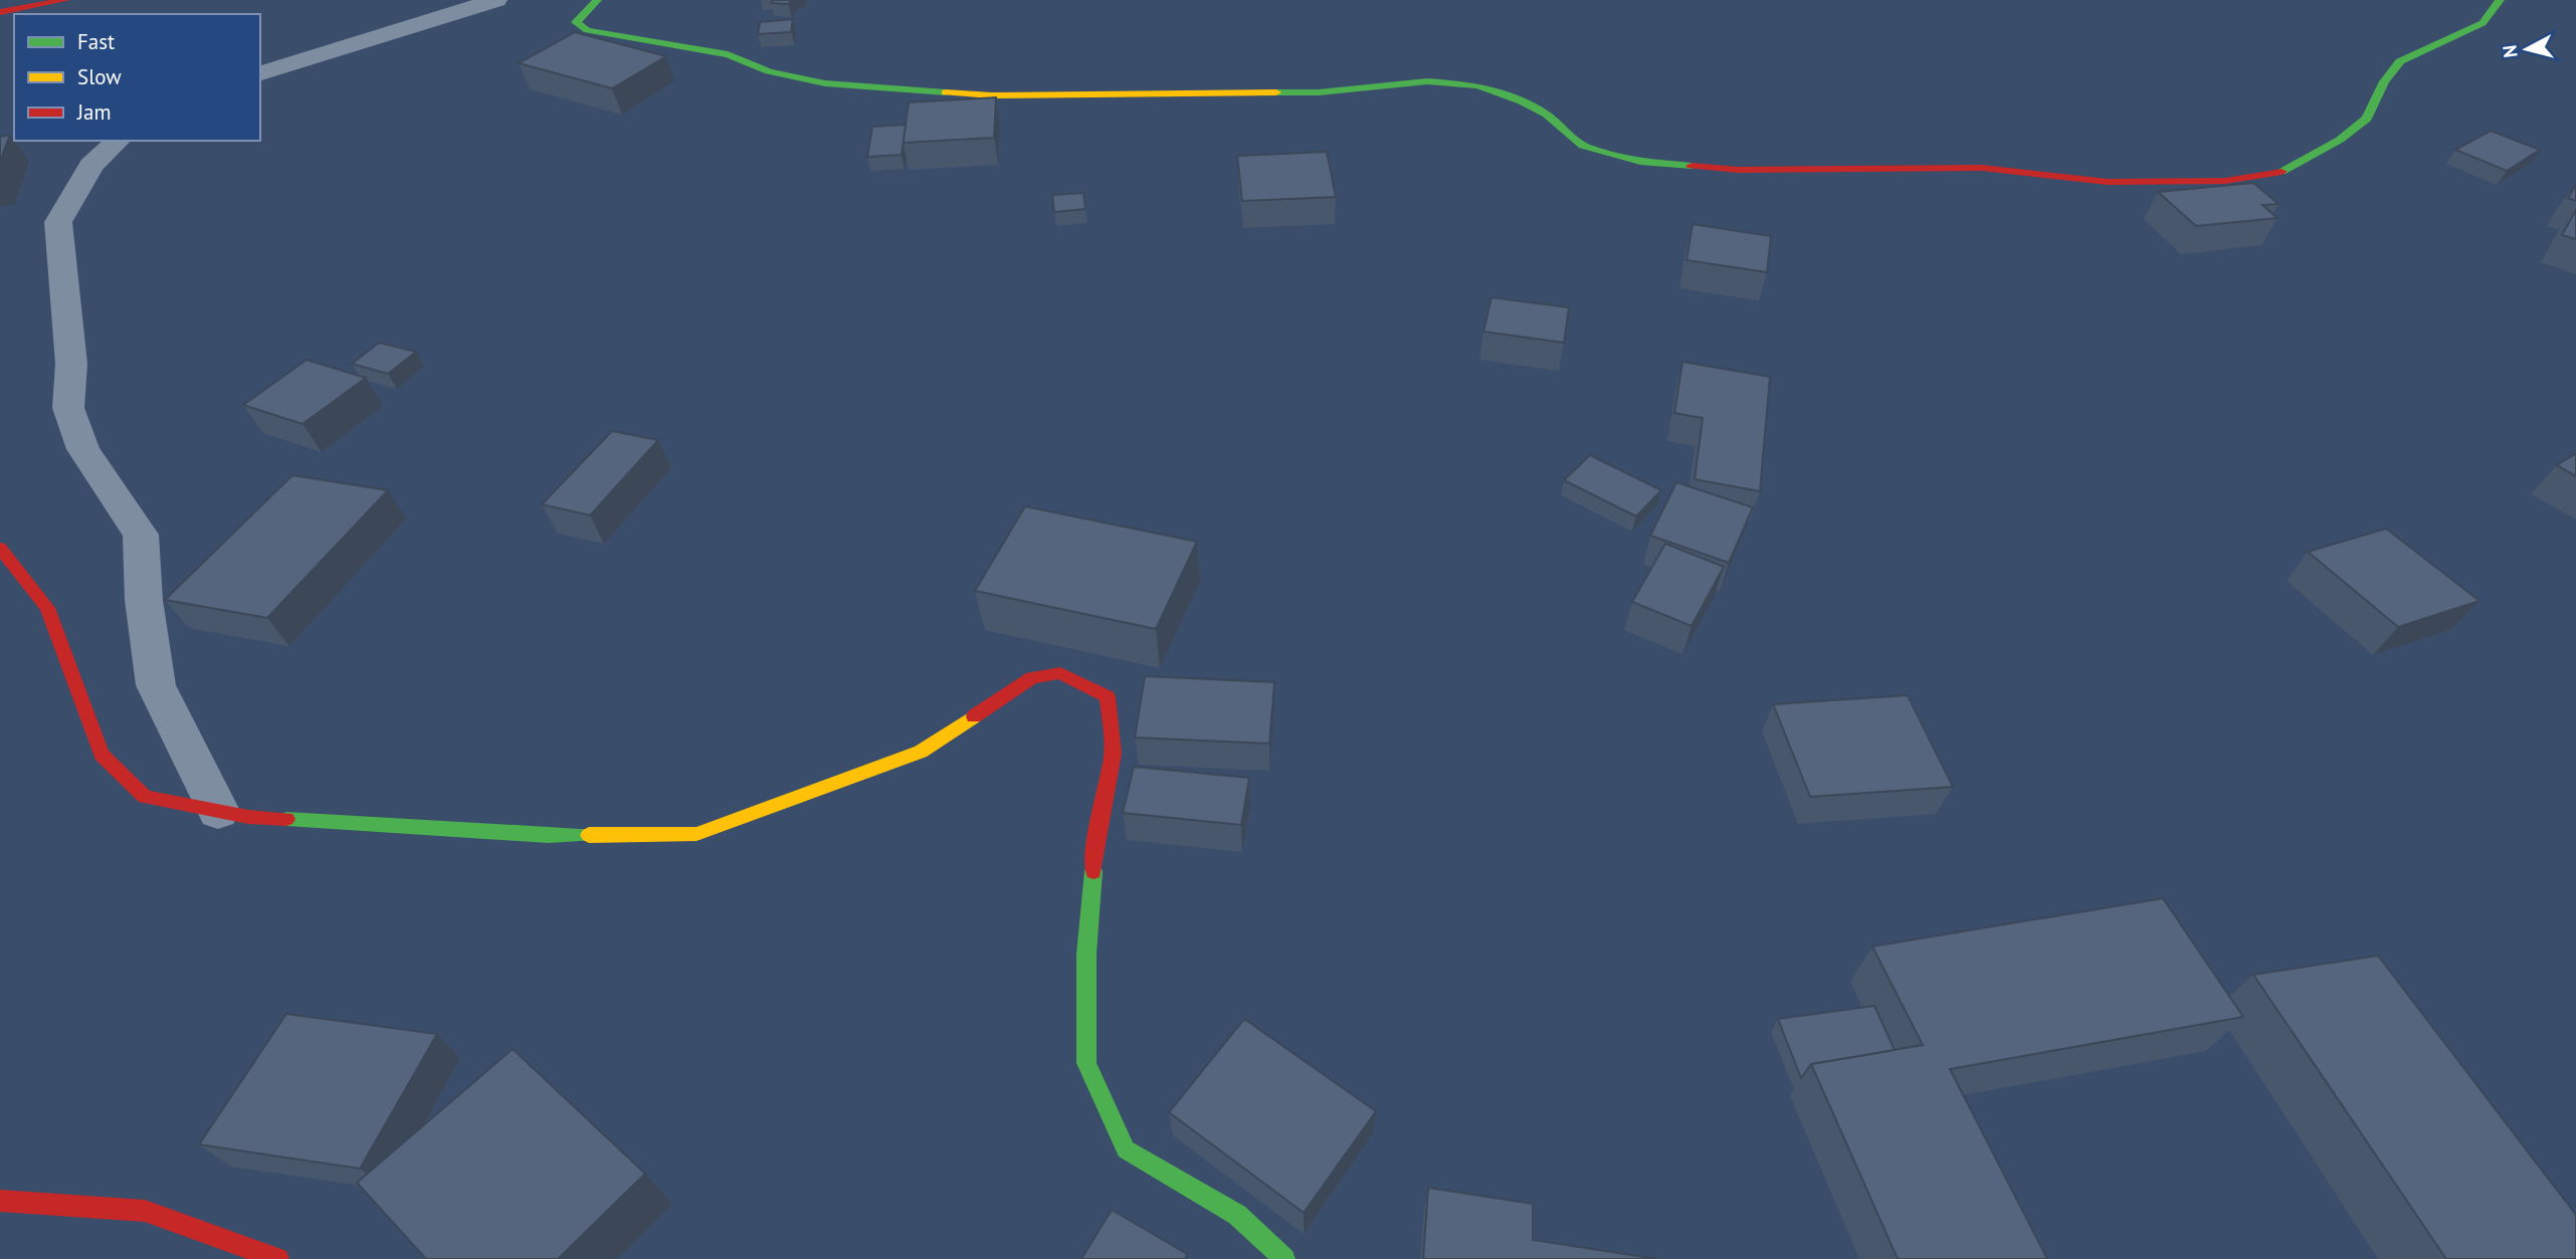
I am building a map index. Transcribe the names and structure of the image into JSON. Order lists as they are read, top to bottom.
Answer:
{
  "legend": ["Fast", "Slow", "Jam"],
  "north": "left"
}
